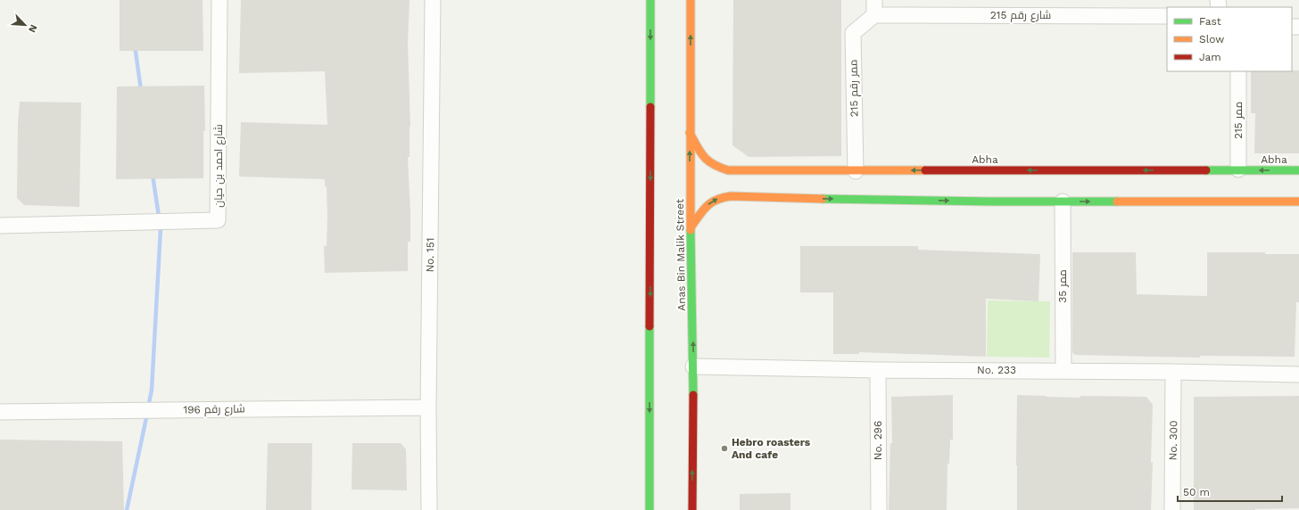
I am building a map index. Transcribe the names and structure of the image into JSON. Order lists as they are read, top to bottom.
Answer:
{
  "streets": {
    "street": [
      "شارع رقم 215",
      "ممر رقم 215",
      "ممر 215",
      "Abha",
      "شارع احمد بن حيان",
      "No. 151",
      "Anas Bin Malik Street",
      "ممر 35",
      "No. 233",
      "شارع رقم 196",
      "No. 296",
      "No. 300"
    ]
  },
  "crossings": [
    ["شارع رقم 215", "ممر رقم 215"],
    ["ممر رقم 215", "Abha"],
    ["ممر 215", "Abha"],
    ["Abha", "Anas Bin Malik Street"],
    ["No. 151", "شارع رقم 196"],
    ["Anas Bin Malik Street", "No. 233"],
    ["ممر 35", "No. 233"],
    ["No. 233", "No. 296"],
    ["No. 233", "No. 300"]
  ],
  "places": ["Hebro roasters And cafe"],
  "legend": ["Fast", "Slow", "Jam"],
  "scale_bar": "50 m",
  "north": "bottom right"
}
